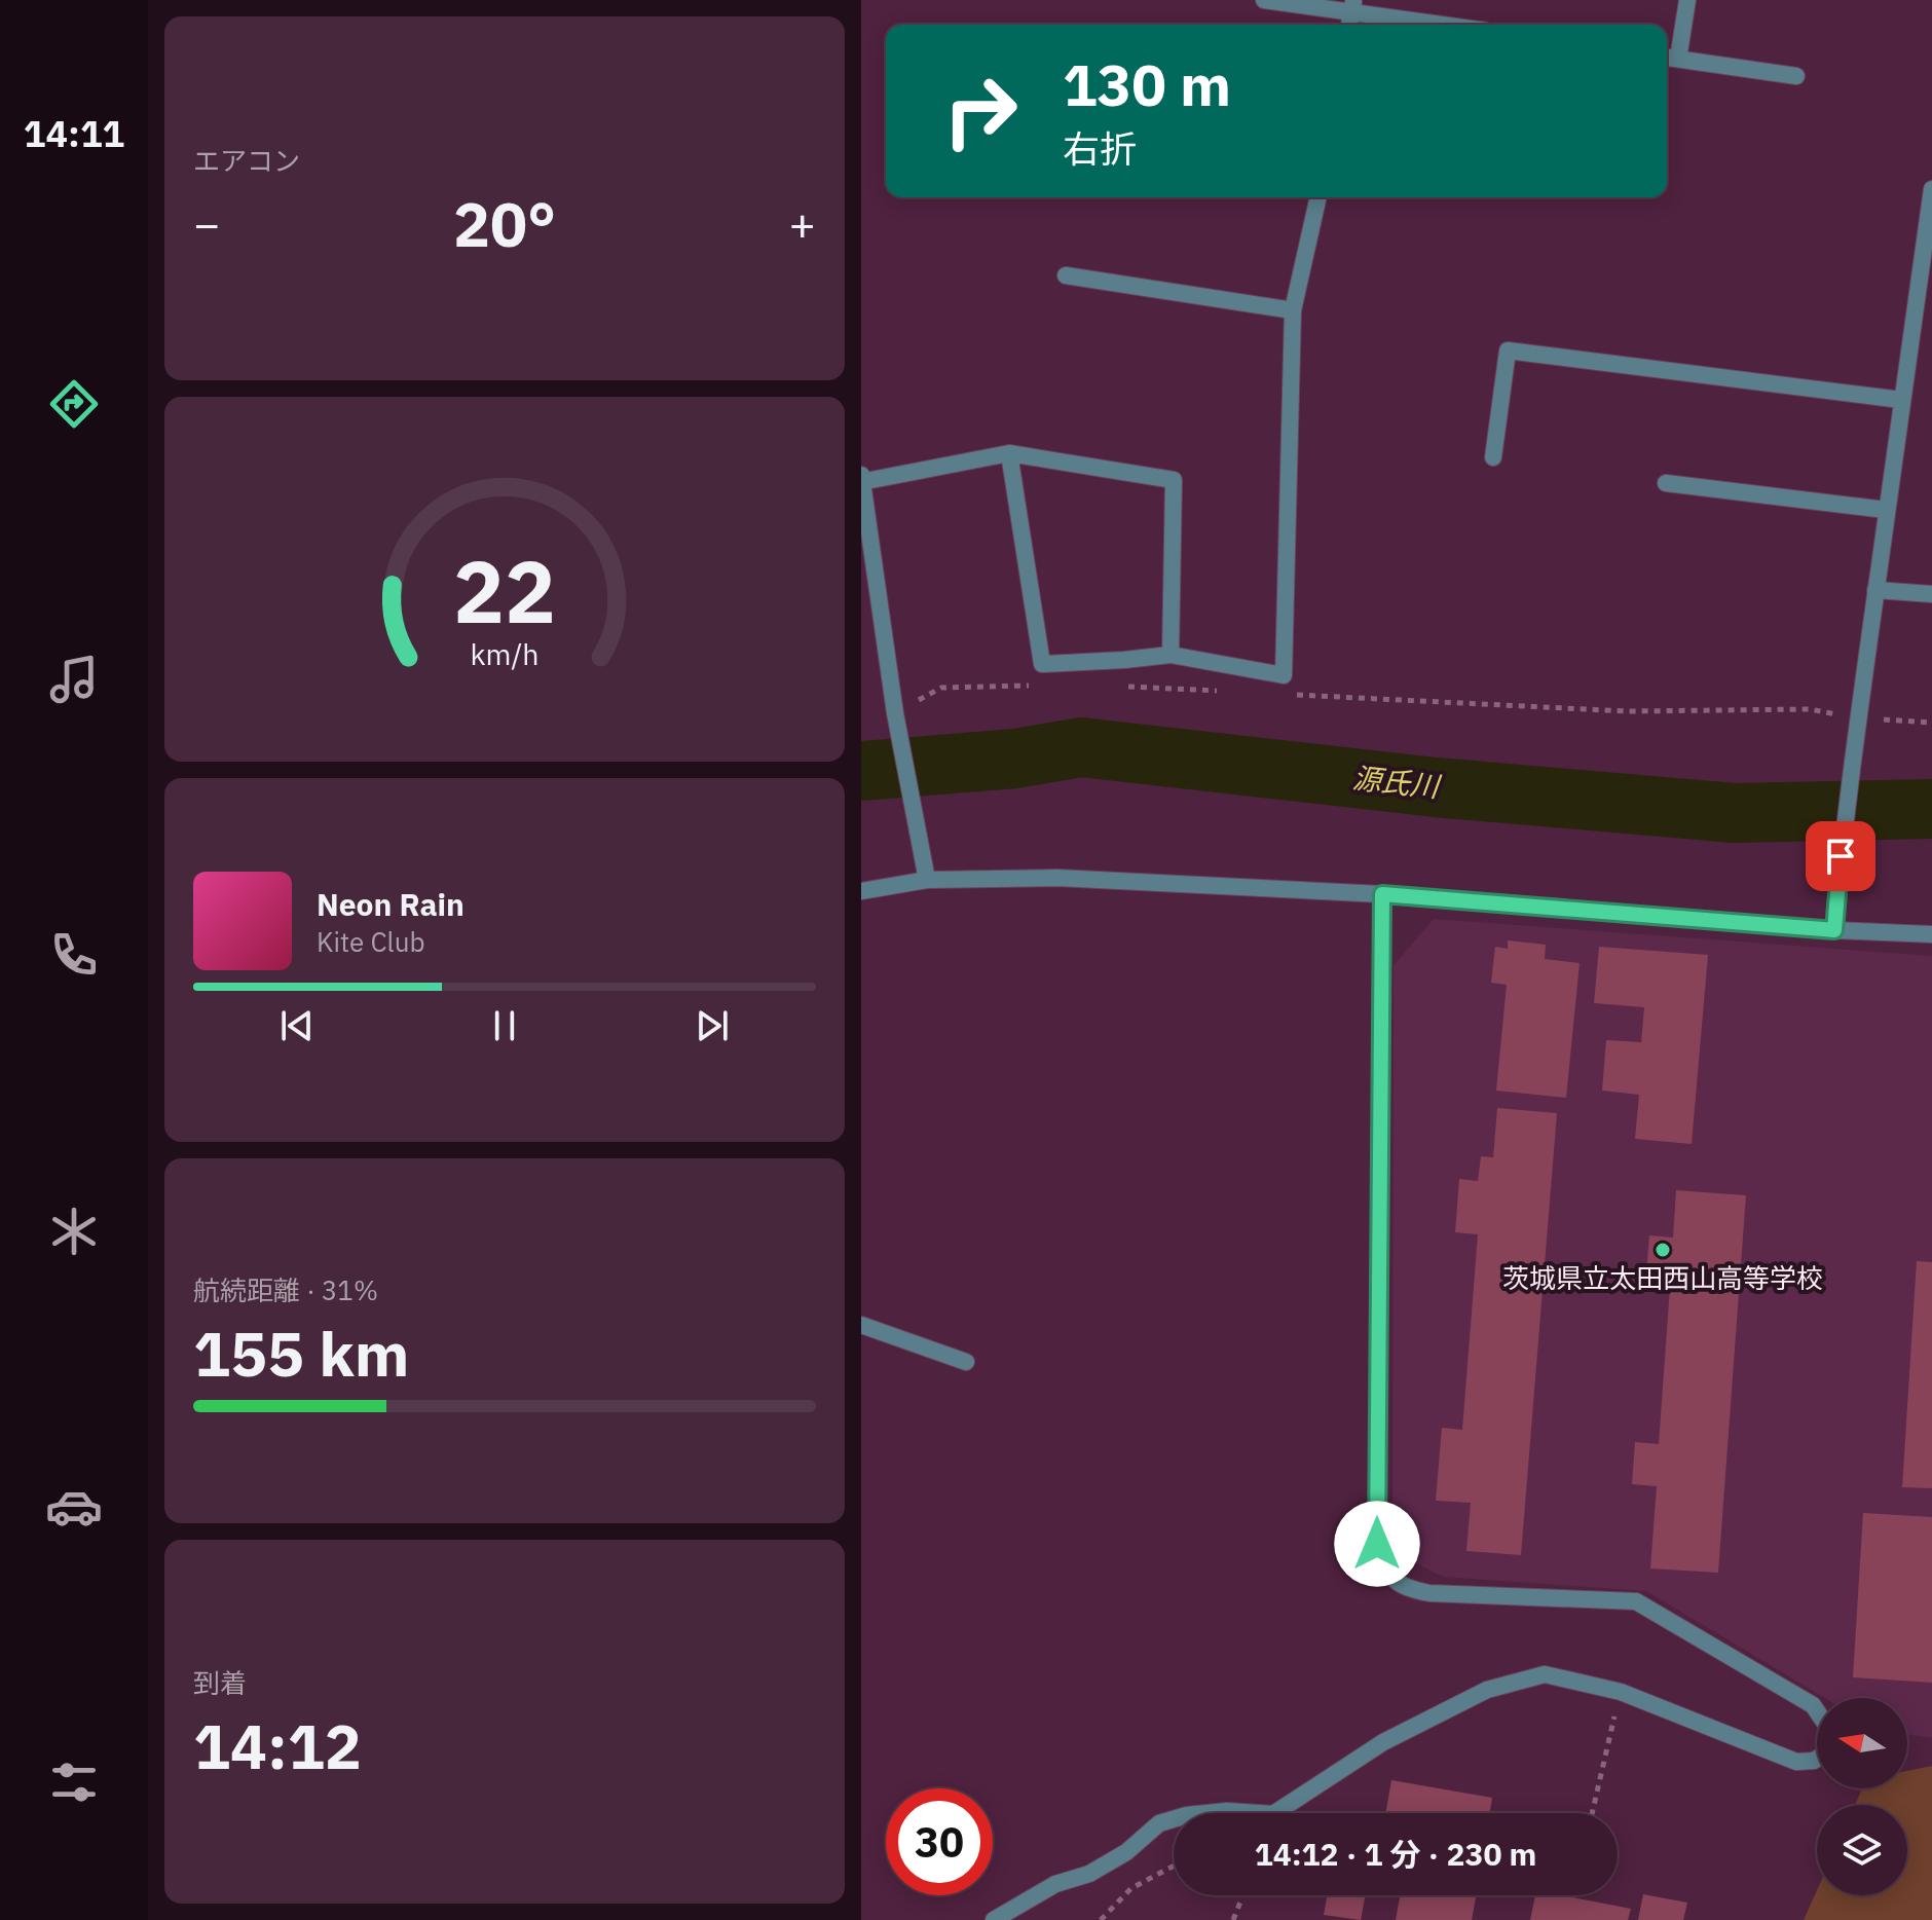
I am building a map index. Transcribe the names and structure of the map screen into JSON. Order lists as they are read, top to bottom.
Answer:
{
  "water": ["源氏川"],
  "places": ["茨城県立太田西山高等学校"],
  "north": "left",
  "page": {
    "tabs": "14:11",
    "tile": [
      "エアコン",
      ["航続距離 · 31%", "155 km"],
      ["到着", "14:12"]
    ],
    "turn": ["130 m", "右折"],
    "heat": ["−", "20°", "+"],
    "song": ["Neon Rain", "Kite Club"],
    "limit": "30",
    "trip": "14:12 · 1 分 · 230 m",
    "gauge": ["22", "km/h"]
  }
}
